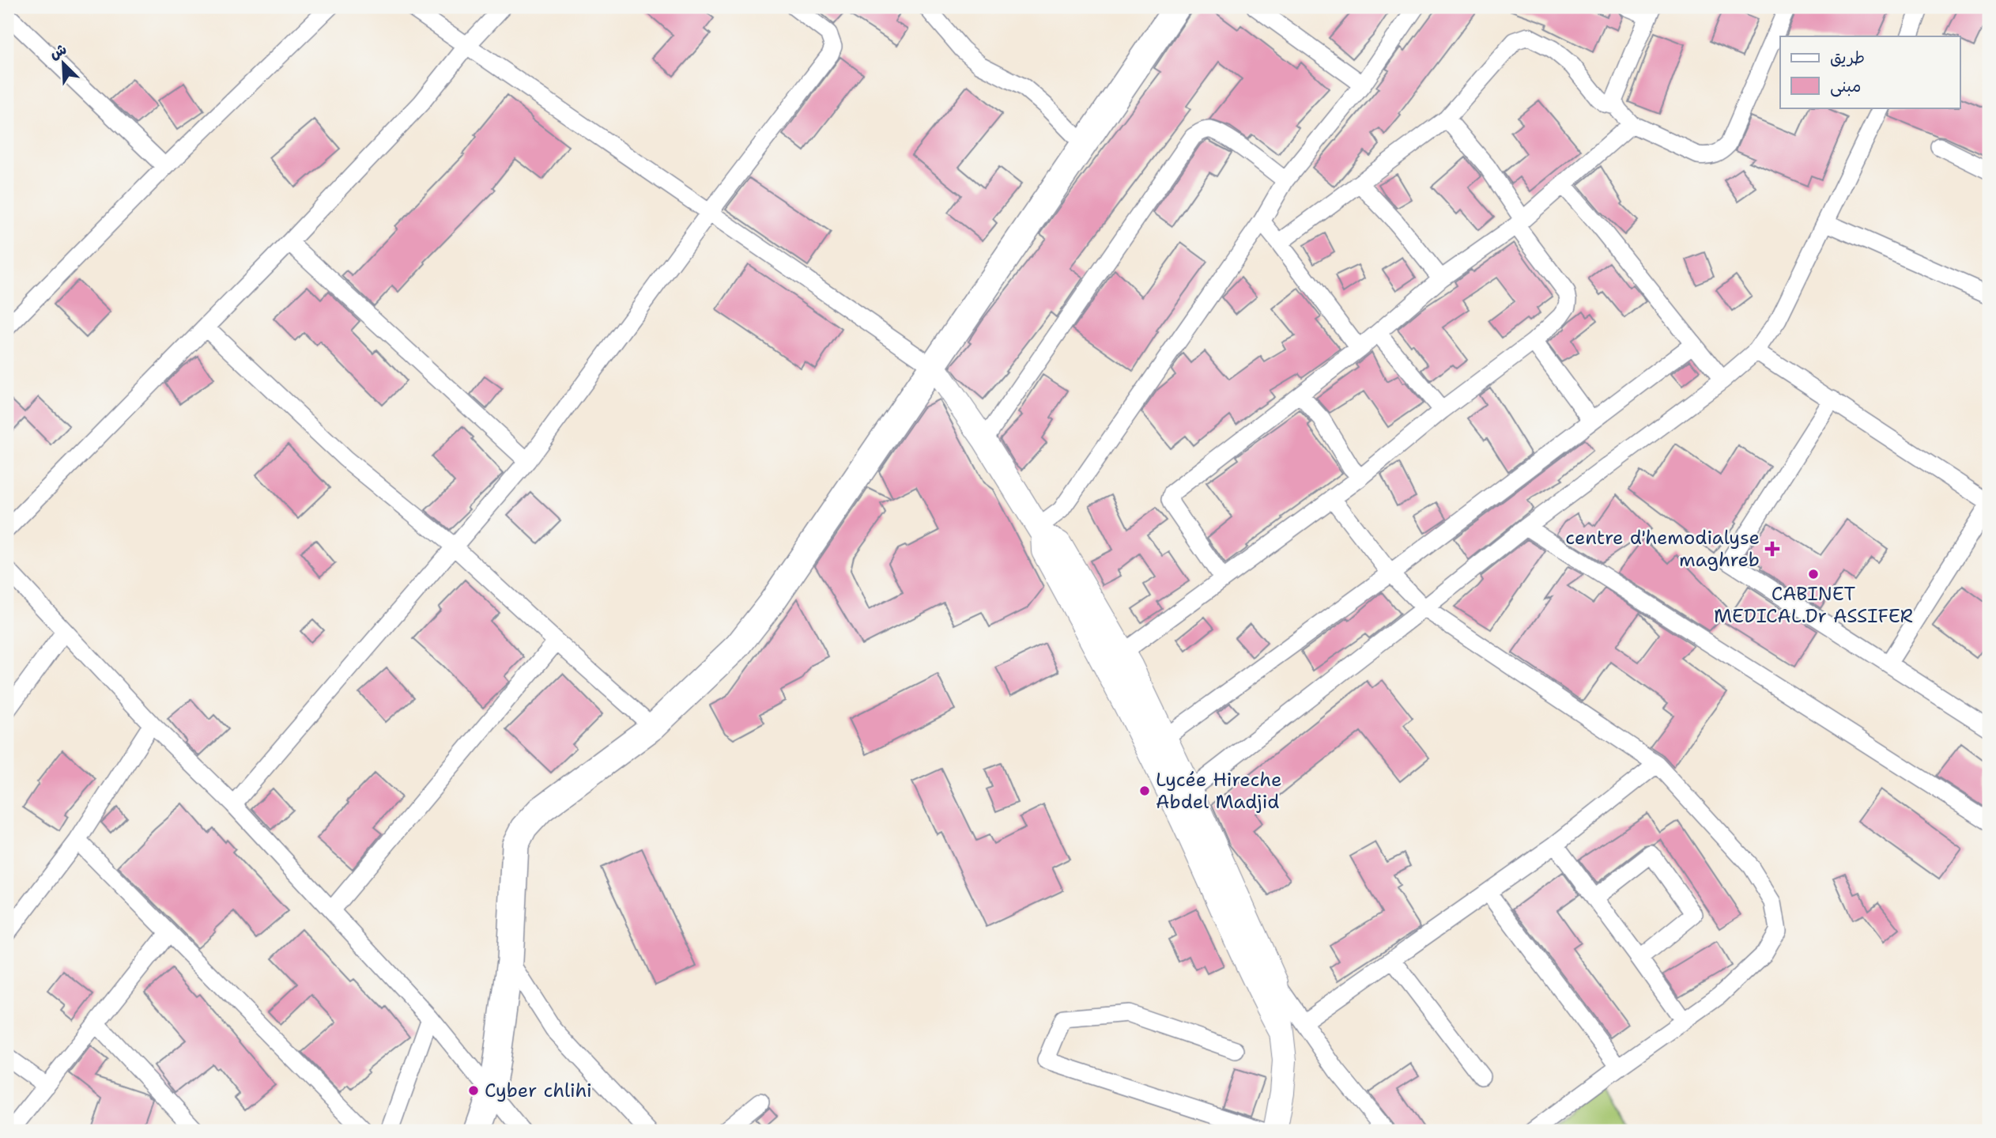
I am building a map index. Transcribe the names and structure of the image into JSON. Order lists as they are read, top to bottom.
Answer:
{
  "places": {
    "health": ["centre d'hemodialyse maghreb"],
    "other": ["CABINET MEDICAL.Dr ASSIFER", "Lycée Hireche Abdel Madjid", "Cyber chlihi"]
  },
  "legend": ["طريق", "مبنى"],
  "north": "top left"
}
